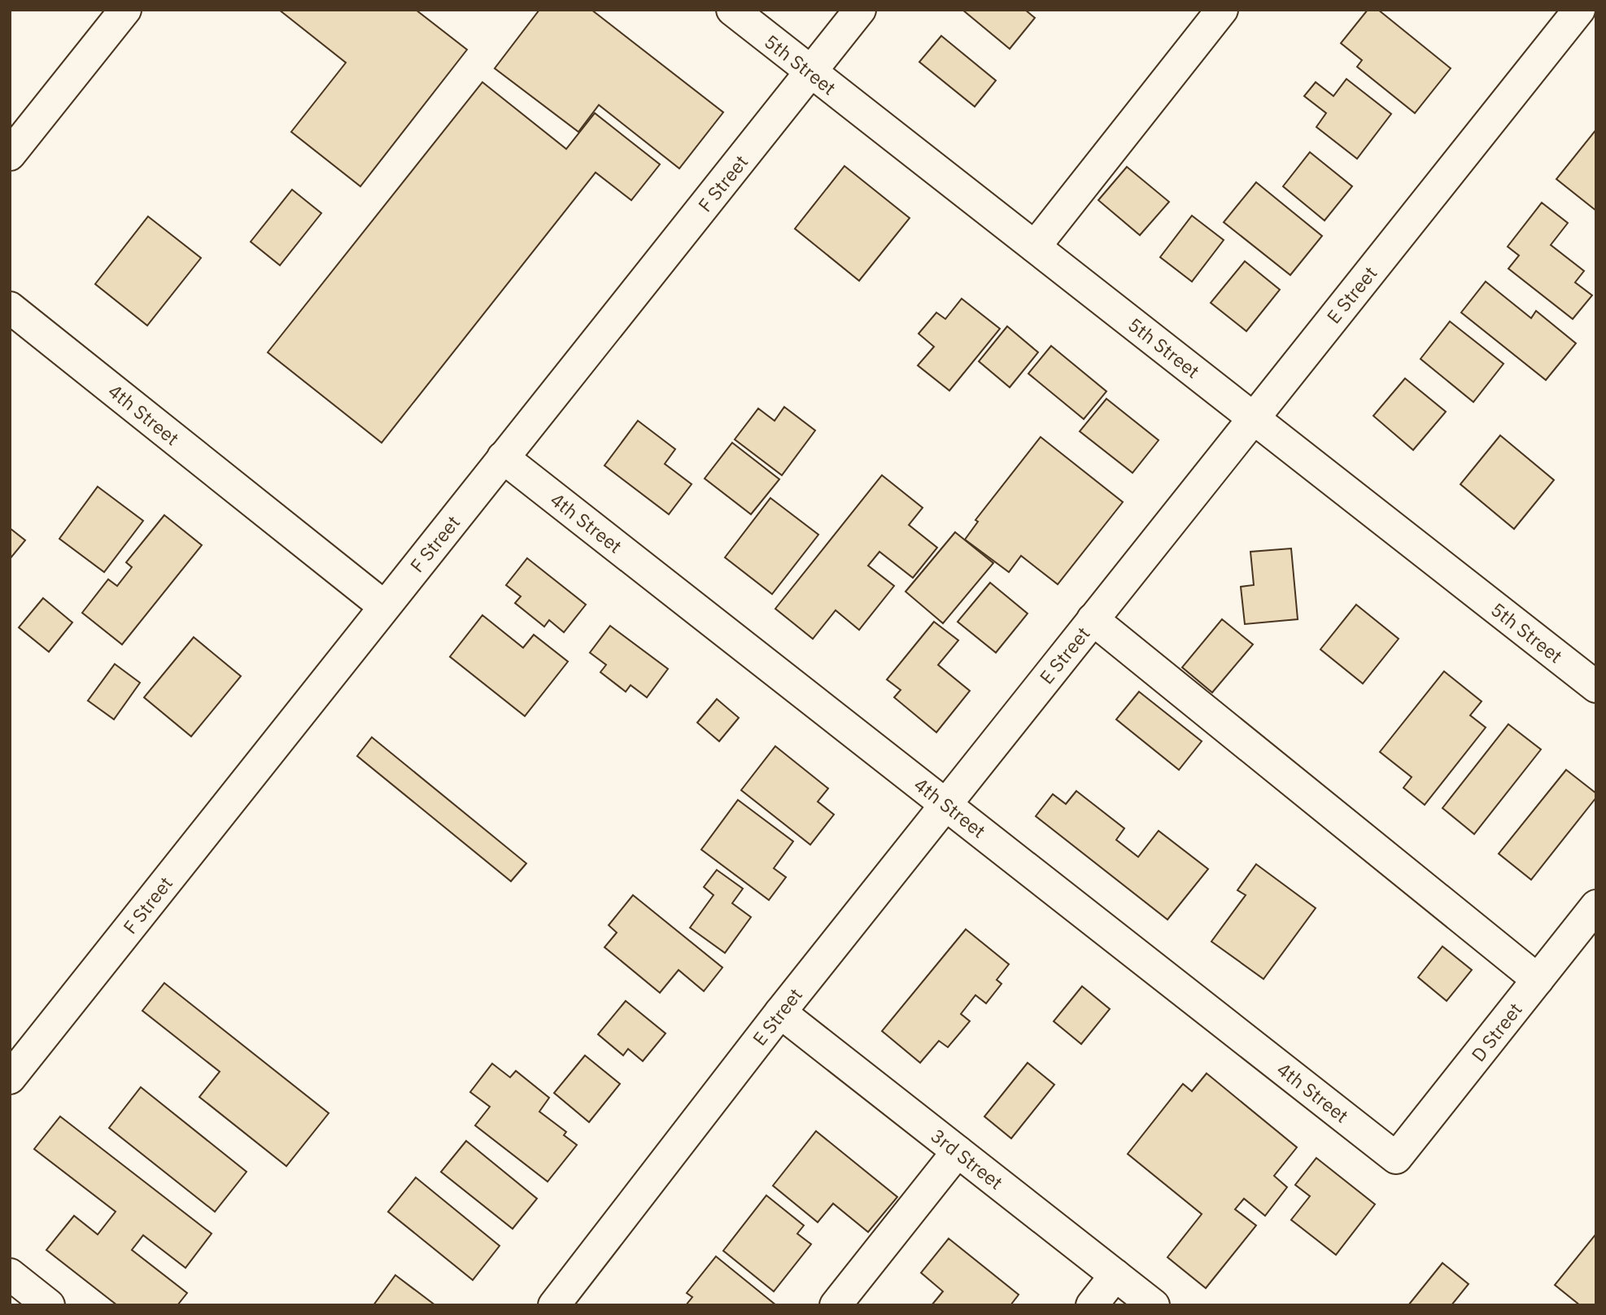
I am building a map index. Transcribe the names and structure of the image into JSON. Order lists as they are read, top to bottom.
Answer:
{
  "streets": {
    "street": [
      "5th Street",
      "F Street",
      "E Street",
      "4th Street",
      "D Street",
      "3rd Street"
    ]
  },
  "crossings": [
    ["5th Street", "F Street"],
    ["5th Street", "E Street"],
    ["F Street", "4th Street"],
    ["E Street", "4th Street"],
    ["E Street", "3rd Street"],
    ["4th Street", "D Street"]
  ]
}
